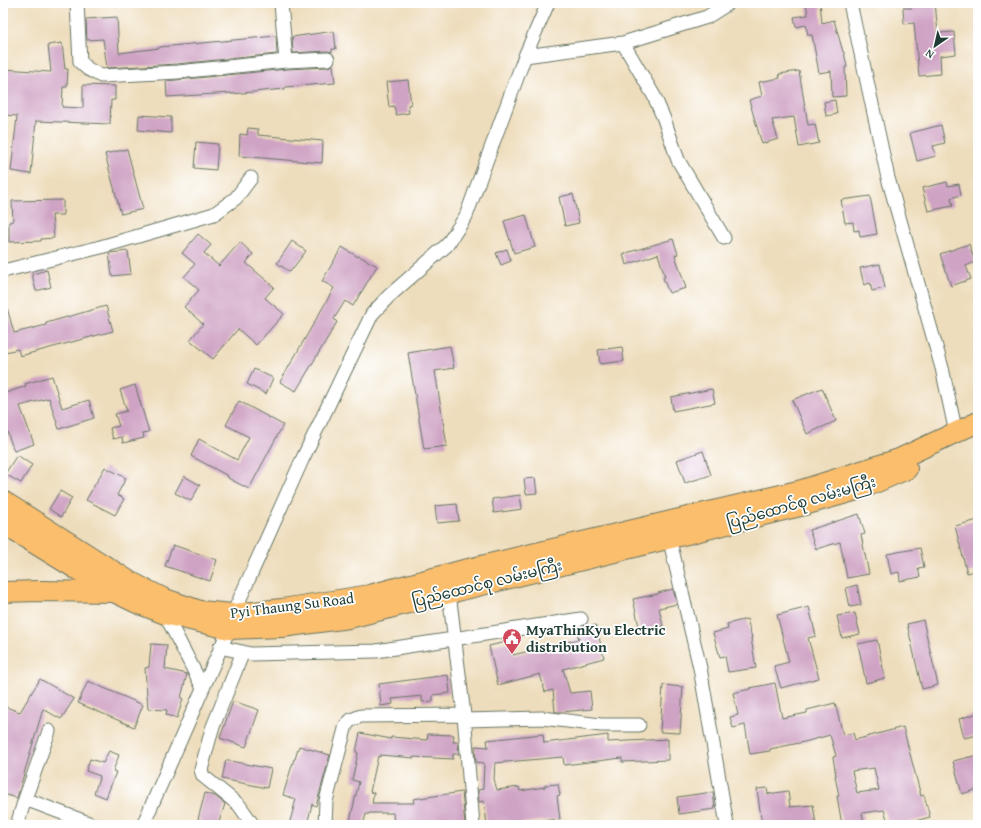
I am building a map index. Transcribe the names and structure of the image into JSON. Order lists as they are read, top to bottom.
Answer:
{
  "streets": {
    "main road": ["ပြည်ထောင်စု လမ်းမကြီး", "Pyi Thaung Su Road"]
  },
  "crossings": [
    ["ပြည်ထောင်စု လမ်းမကြီး", "Pyi Thaung Su Road"]
  ],
  "places": {
    "public building": ["MyaThinKyu Electric distribution"]
  },
  "north": "bottom left"
}
